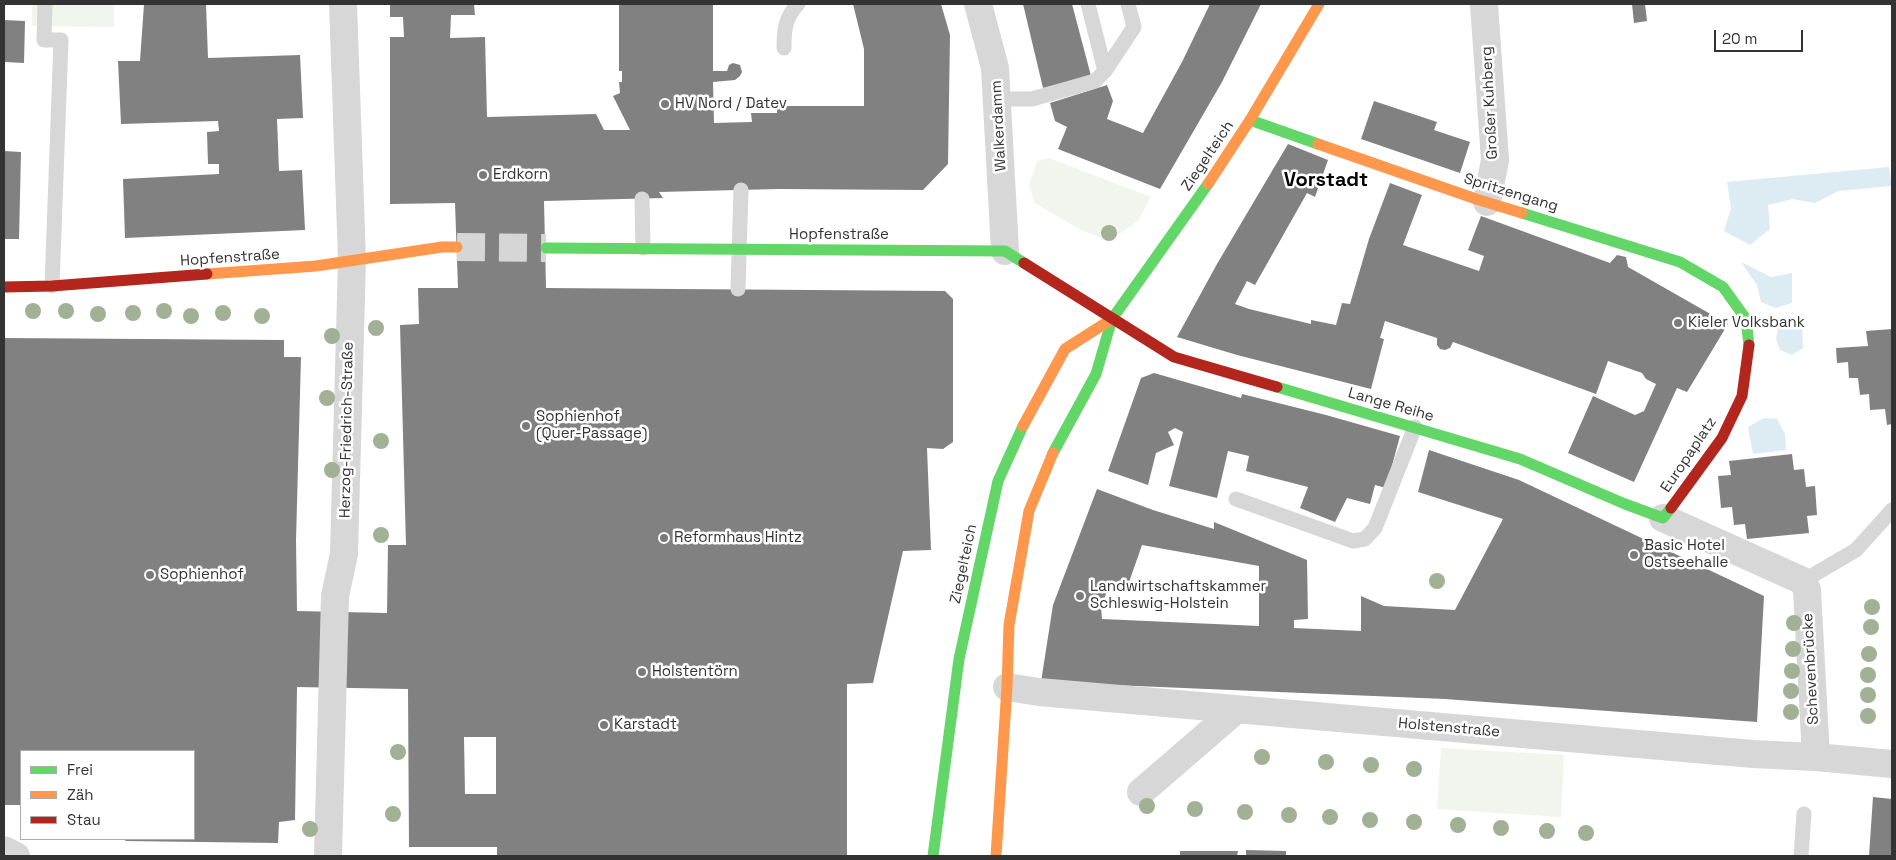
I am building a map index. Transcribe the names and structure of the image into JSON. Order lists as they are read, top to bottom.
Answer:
{
  "streets": {
    "street": [
      "Großer Kuhberg",
      "Walkerdamm",
      "Ziegelteich",
      "Spritzengang",
      "Hopfenstraße",
      "Lange Reihe",
      "Herzog-Friedrich-Straße",
      "Europaplatz",
      "Schevenbrücke",
      "Holstenstraße"
    ]
  },
  "crossings": [
    ["Großer Kuhberg", "Spritzengang"],
    ["Walkerdamm", "Hopfenstraße"],
    ["Ziegelteich", "Spritzengang"],
    ["Ziegelteich", "Lange Reihe"],
    ["Ziegelteich", "Holstenstraße"],
    ["Spritzengang", "Europaplatz"],
    ["Hopfenstraße", "Herzog-Friedrich-Straße"],
    ["Lange Reihe", "Europaplatz"],
    ["Schevenbrücke", "Holstenstraße"]
  ],
  "districts": ["Vorstadt"],
  "places": [
    "HV Nord / Datev",
    "Erdkorn",
    "Kieler Volksbank",
    "Sophienhof (Quer-Passage)",
    "Reformhaus Hintz",
    "Basic Hotel Ostseehalle",
    "Sophienhof",
    "Landwirtschaftskammer Schleswig-Holstein",
    "Holstentörn",
    "Karstadt"
  ],
  "legend": ["Frei", "Zäh", "Stau"],
  "scale_bar": "20 m"
}
